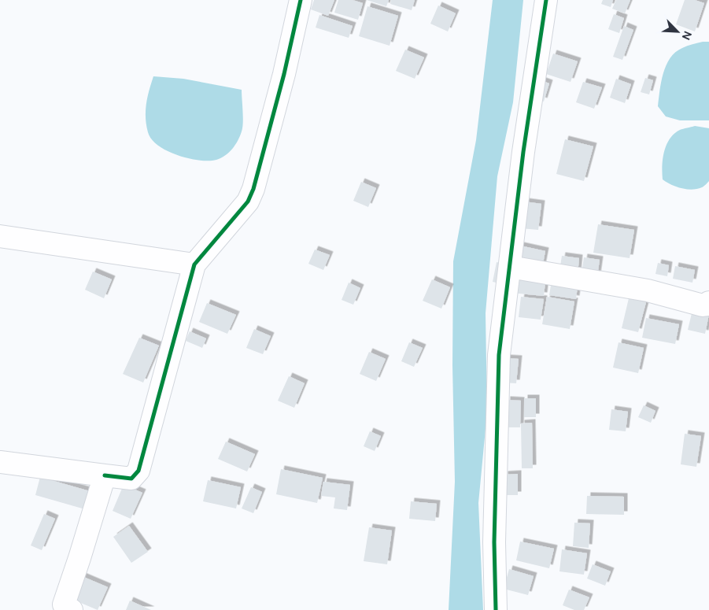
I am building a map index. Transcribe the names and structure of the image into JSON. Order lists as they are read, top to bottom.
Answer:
{
  "north": "bottom right"
}
